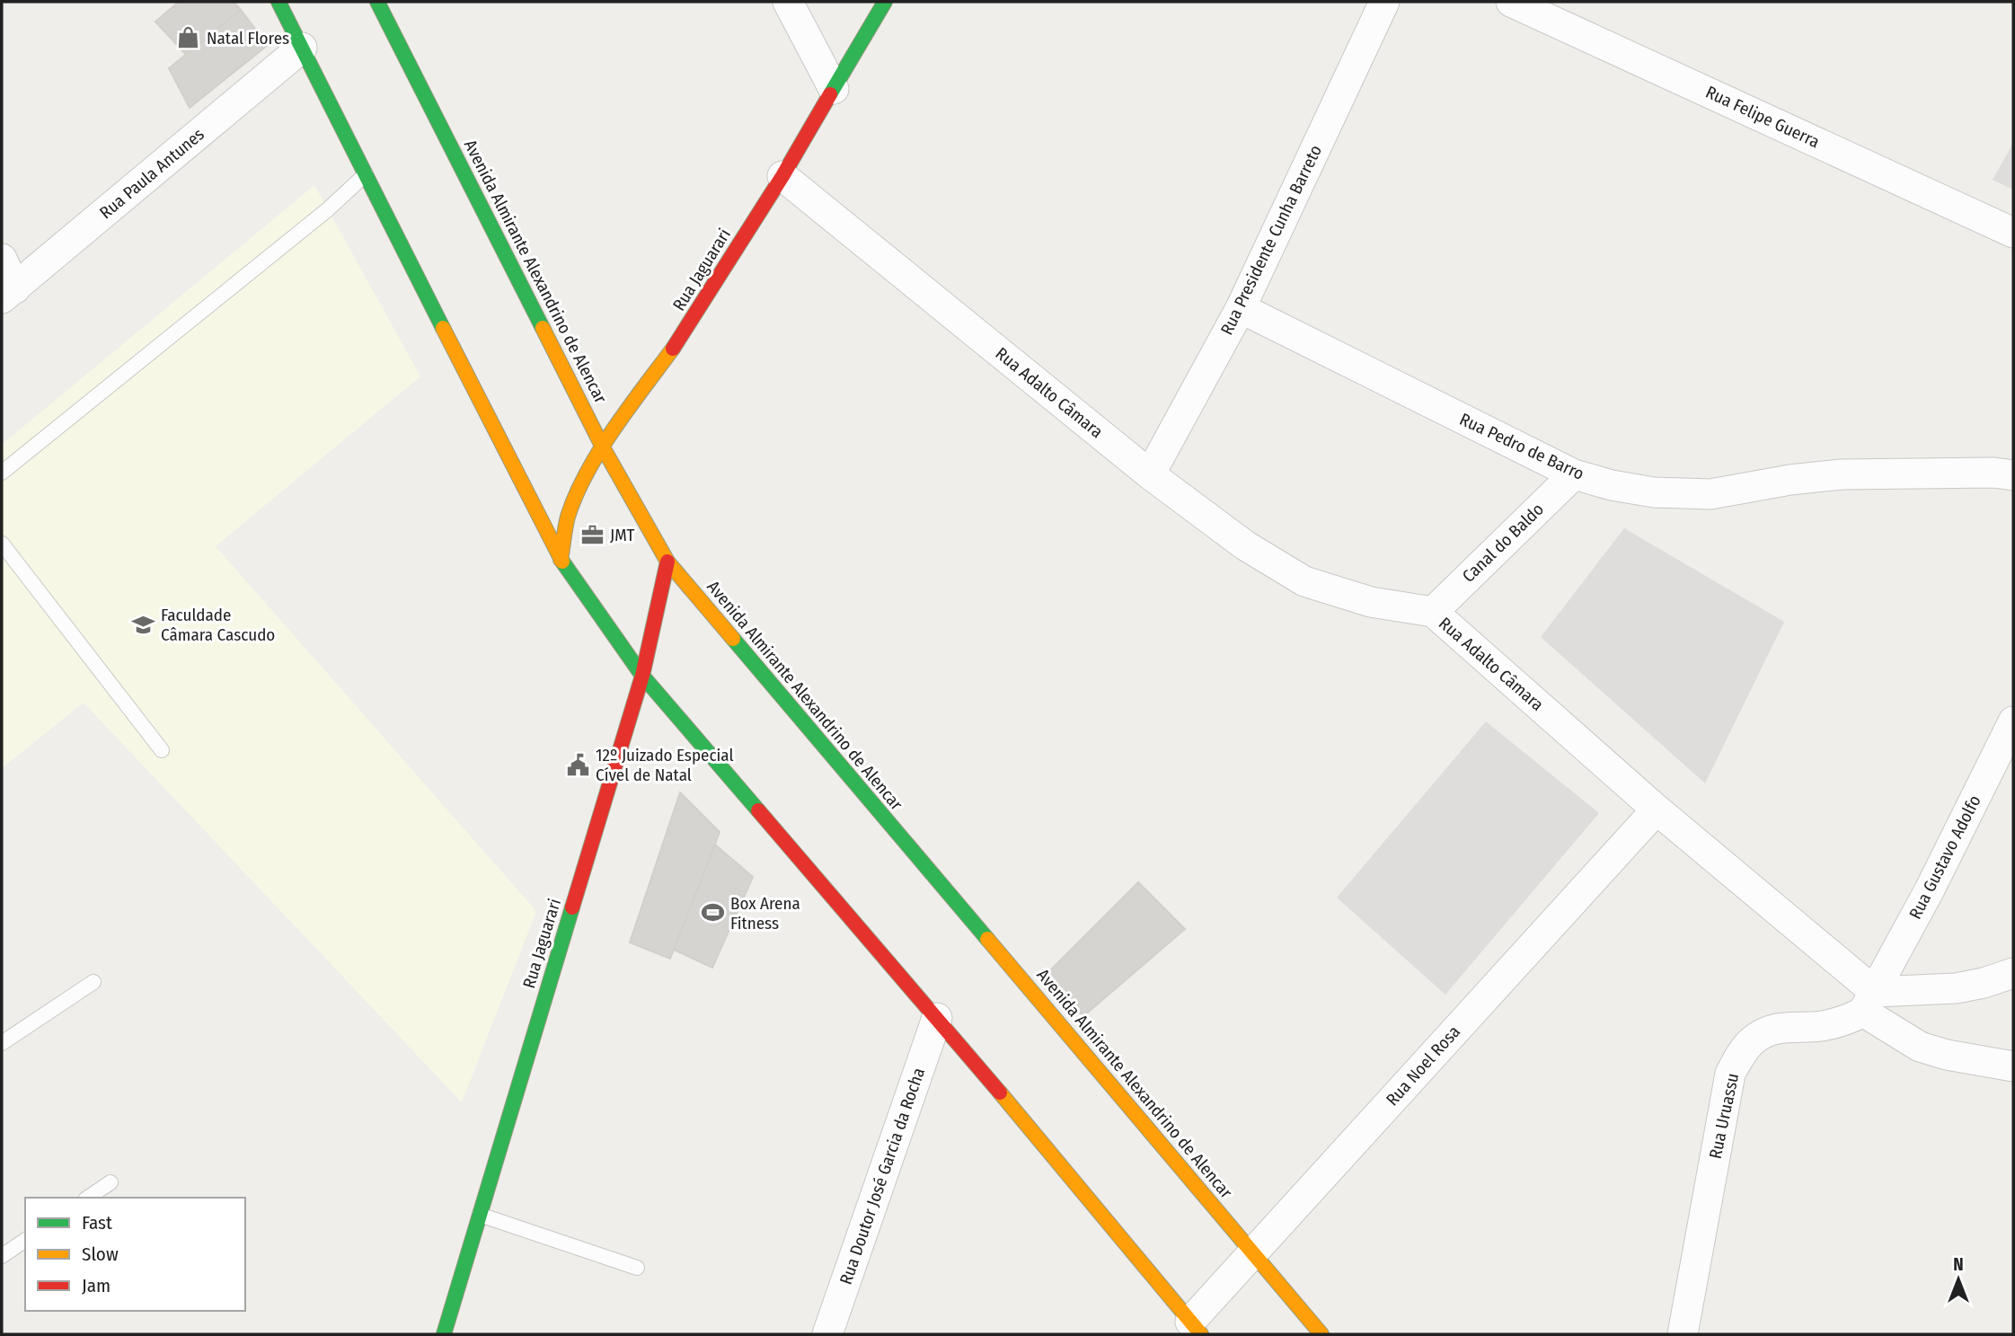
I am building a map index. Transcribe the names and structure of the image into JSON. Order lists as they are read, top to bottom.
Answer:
{
  "streets": {
    "main road": ["Rua Jaguarari", "Avenida Almirante Alexandrino de Alencar"],
    "street": [
      "Rua Felipe Guerra",
      "Rua Paula Antunes",
      "Rua Presidente Cunha Barreto",
      "Rua Adalto Câmara",
      "Rua Pedro de Barro",
      "Canal do Baldo",
      "Rua Gustavo Adolfo",
      "Rua Noel Rosa",
      "Rua Uruassu",
      "Rua Doutor José Garcia da Rocha"
    ]
  },
  "crossings": [
    ["Rua Presidente Cunha Barreto", "Rua Adalto Câmara"],
    ["Rua Presidente Cunha Barreto", "Rua Pedro de Barro"],
    ["Rua Jaguarari", "Avenida Almirante Alexandrino de Alencar"],
    ["Rua Jaguarari", "Rua Adalto Câmara"],
    ["Avenida Almirante Alexandrino de Alencar", "Rua Noel Rosa"],
    ["Rua Adalto Câmara", "Canal do Baldo"],
    ["Rua Adalto Câmara", "Rua Gustavo Adolfo"],
    ["Rua Adalto Câmara", "Rua Noel Rosa"],
    ["Rua Adalto Câmara", "Rua Uruassu"],
    ["Rua Pedro de Barro", "Canal do Baldo"],
    ["Rua Gustavo Adolfo", "Rua Uruassu"]
  ],
  "places": {
    "shop": ["Natal Flores"],
    "office": ["JMT"],
    "school or university": ["Faculdade Câmara Cascudo"],
    "public building": ["12º Juizado Especial Cível de Natal"],
    "sports": ["Box Arena Fitness"]
  },
  "legend": ["Fast", "Slow", "Jam"],
  "north": "top"
}
